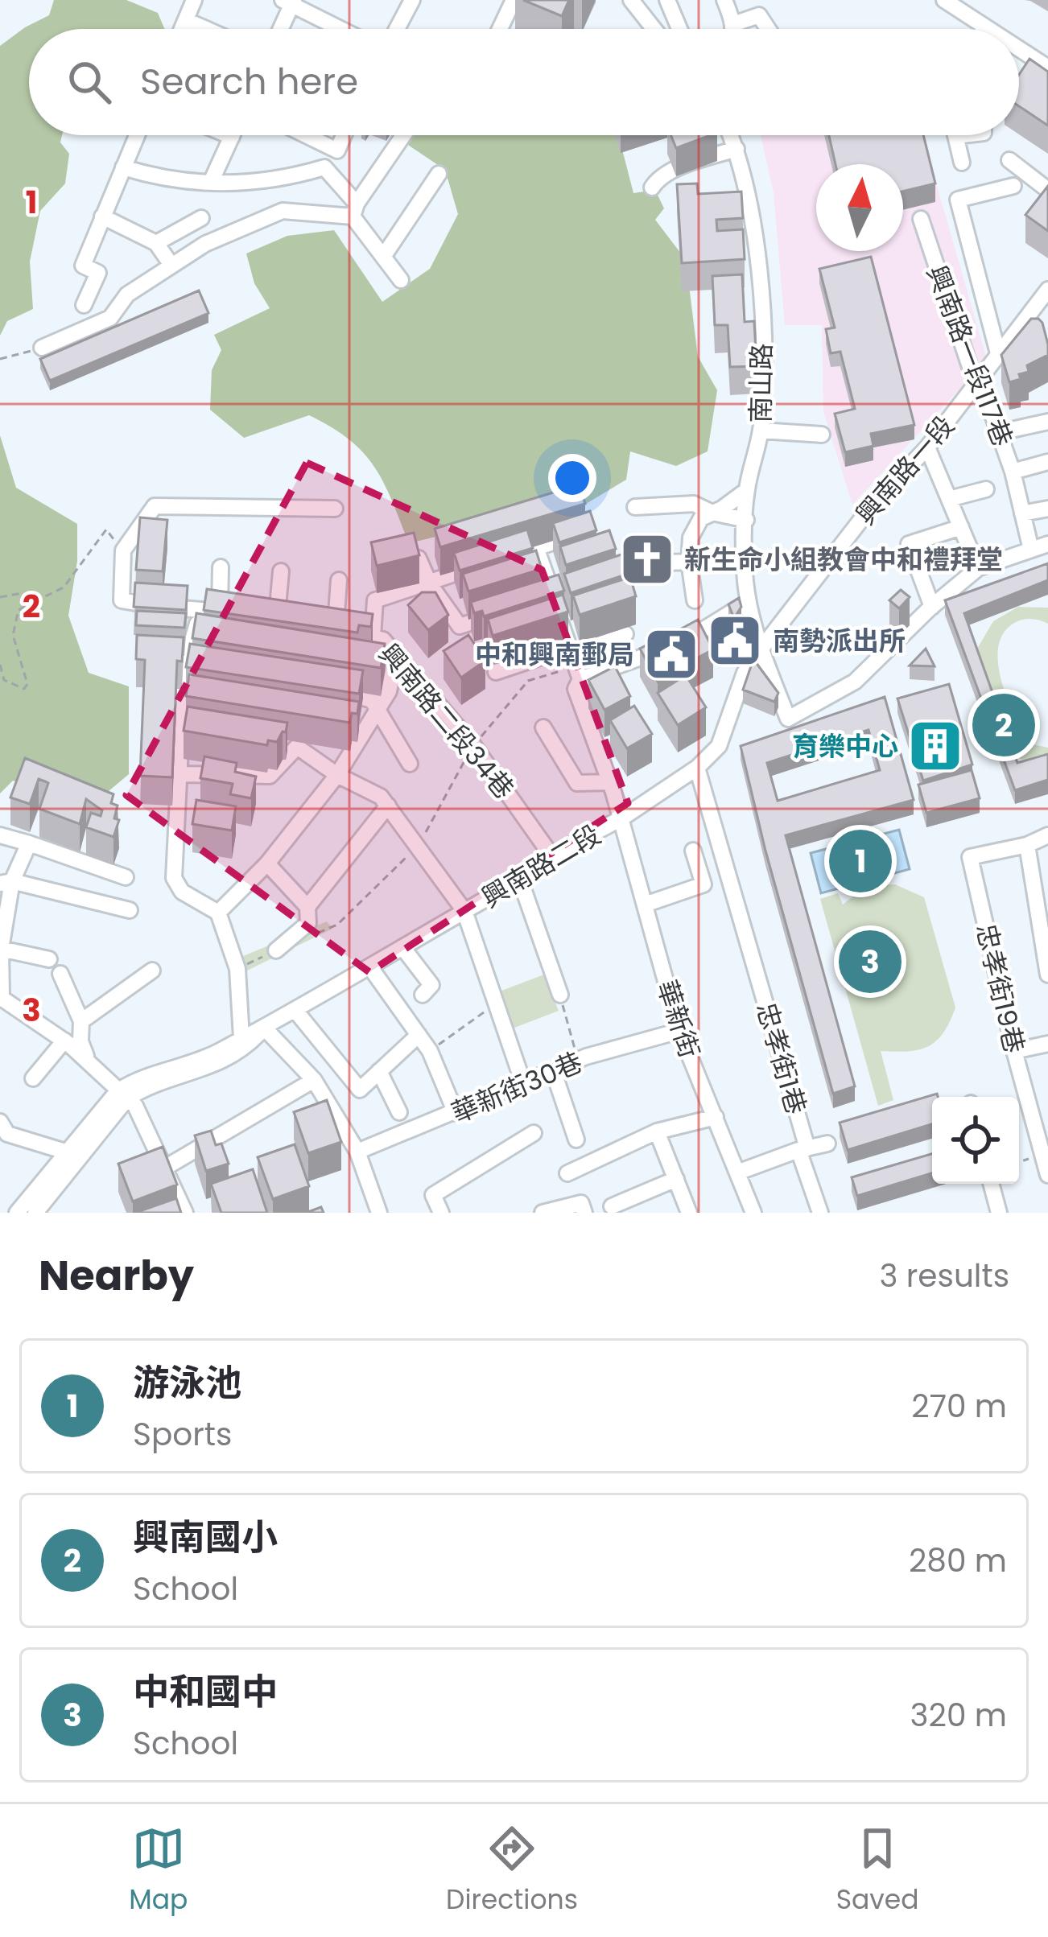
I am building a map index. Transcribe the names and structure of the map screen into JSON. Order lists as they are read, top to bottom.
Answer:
{
  "streets": {
    "street": [
      "興南路一段117巷",
      "南山路",
      "興南路一段",
      "興南路二段34巷",
      "興南路二段",
      "忠孝街19巷",
      "華新街",
      "忠孝街1巷",
      "華新街30巷"
    ]
  },
  "crossings": [
    ["興南路一段117巷", "興南路一段"],
    ["南山路", "興南路一段"],
    ["南山路", "興南路二段"],
    ["興南路一段", "興南路二段"],
    ["興南路二段34巷", "興南路二段"],
    ["興南路二段", "華新街"],
    ["興南路二段", "忠孝街1巷"],
    ["華新街", "華新街30巷"]
  ],
  "places": {
    "church": ["新生命小組教會中和禮拜堂"],
    "public building": ["南勢派出所", "中和興南郵局"],
    "building": ["育樂中心"]
  },
  "north": "top",
  "page": {
    "search": "Search here",
    "pins": ["2", "1", "3"],
    "heading": ["Nearby", "3 results"],
    "list": [
      {
        "mark": "1",
        "name": "游泳池",
        "note": "Sports",
        "value": "270 m"
      },
      {
        "mark": "2",
        "name": "興南國小",
        "note": "School",
        "value": "280 m"
      },
      {
        "mark": "3",
        "name": "中和國中",
        "note": "School",
        "value": "320 m"
      }
    ],
    "nav": ["Map", "Directions", "Saved"]
  },
  "grid": {
    "rows": ["1", "2", "3"]
  }
}
